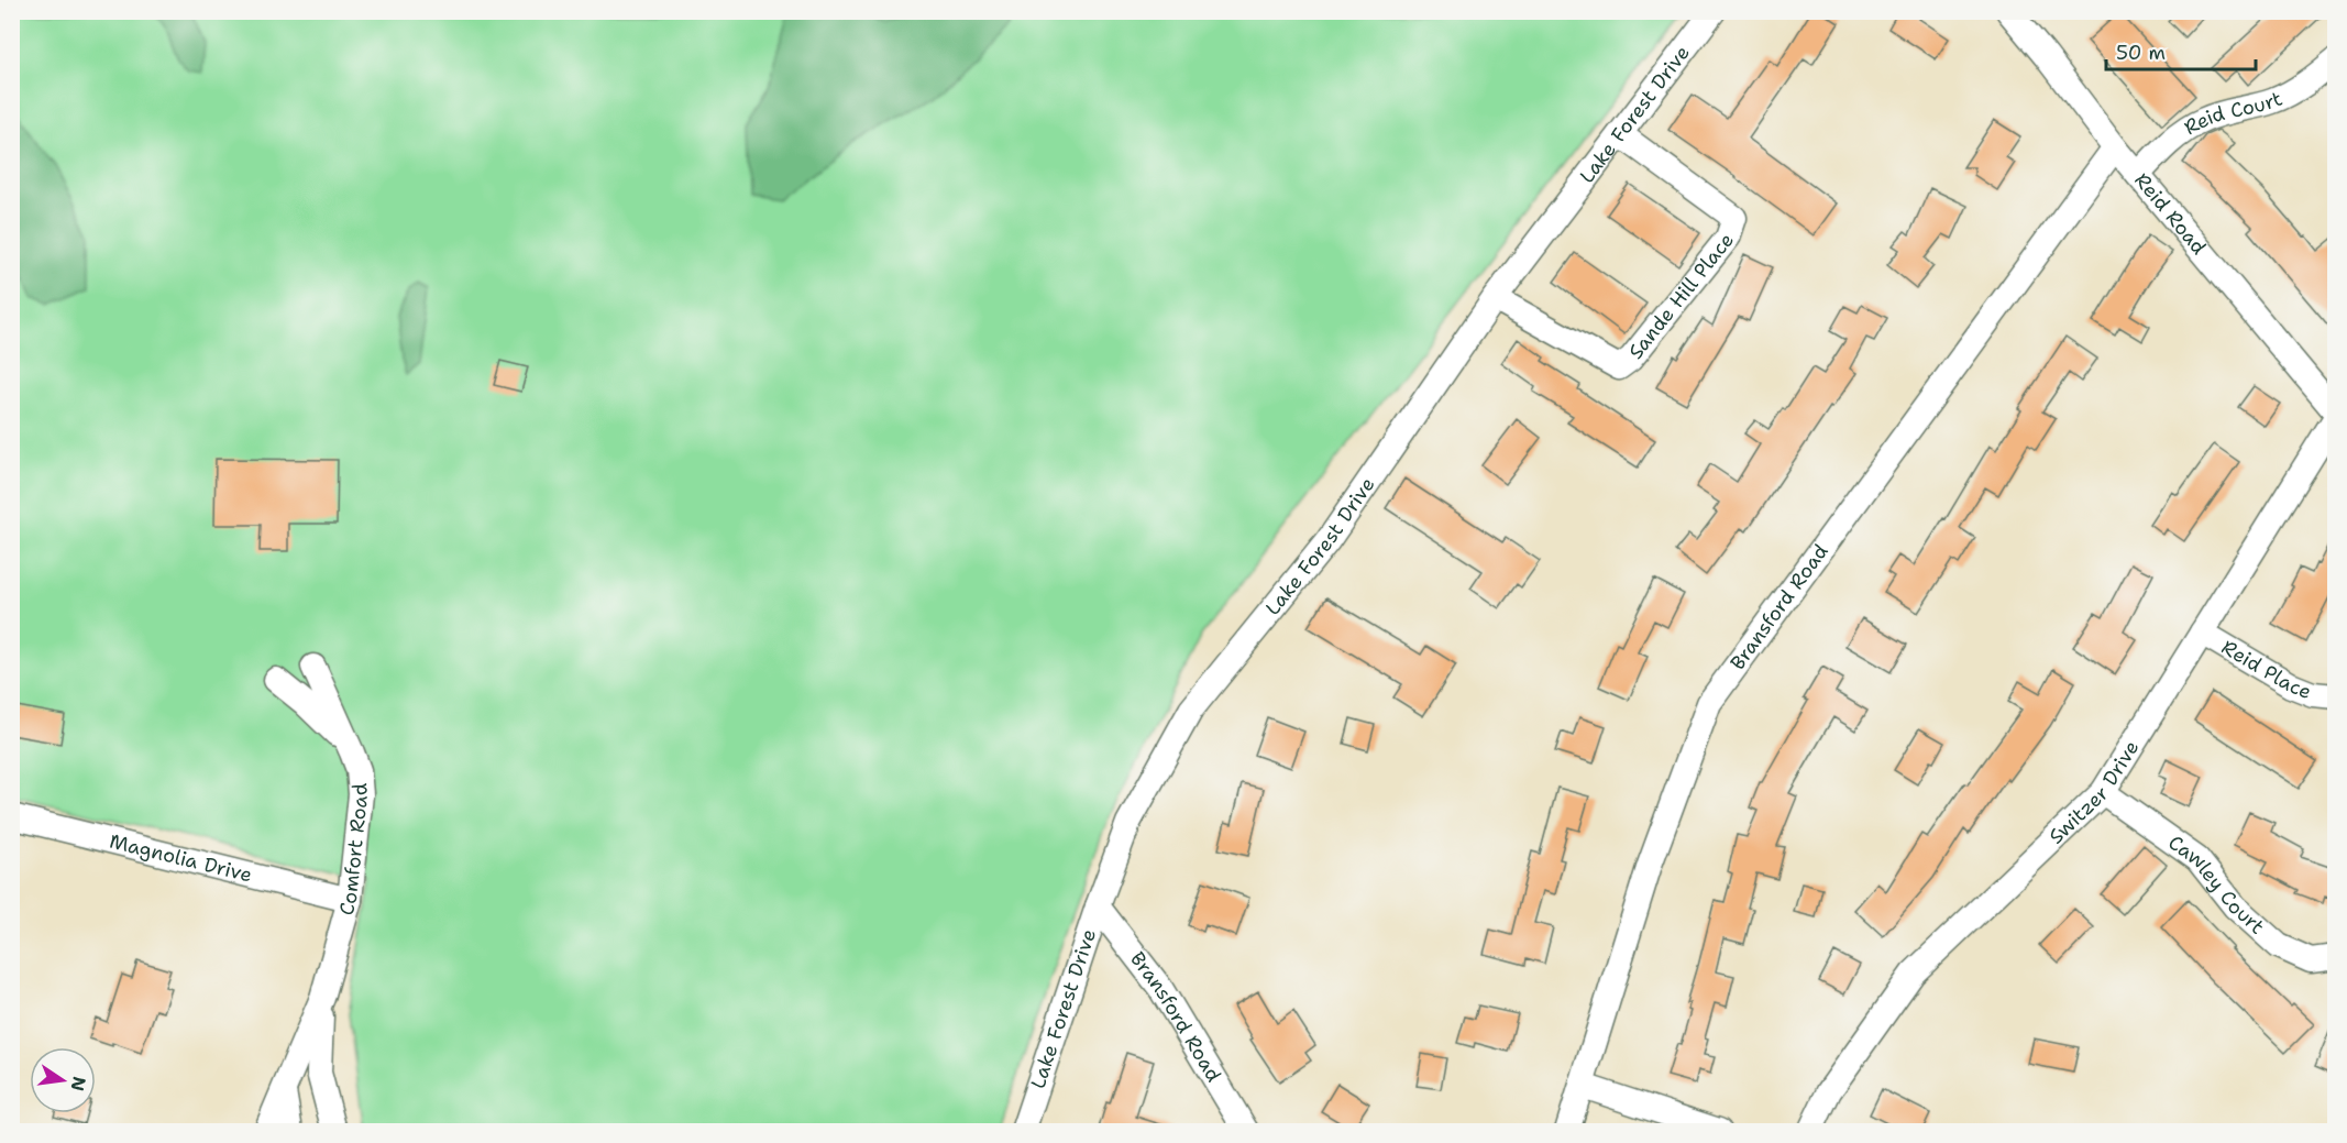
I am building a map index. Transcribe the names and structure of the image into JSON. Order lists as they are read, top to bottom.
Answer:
{
  "streets": {
    "street": [
      "Lake Forest Drive",
      "Reid Court",
      "Reid Road",
      "Sande Hill Place",
      "Bransford Road",
      "Reid Place",
      "Switzer Drive",
      "Comfort Road",
      "Magnolia Drive",
      "Cawley Court"
    ]
  },
  "crossings": [
    ["Lake Forest Drive", "Sande Hill Place"],
    ["Lake Forest Drive", "Bransford Road"],
    ["Reid Court", "Reid Road"],
    ["Reid Road", "Bransford Road"],
    ["Reid Road", "Switzer Drive"],
    ["Reid Place", "Switzer Drive"],
    ["Switzer Drive", "Cawley Court"],
    ["Comfort Road", "Magnolia Drive"]
  ],
  "scale_bar": "50 m",
  "north": "right"
}
